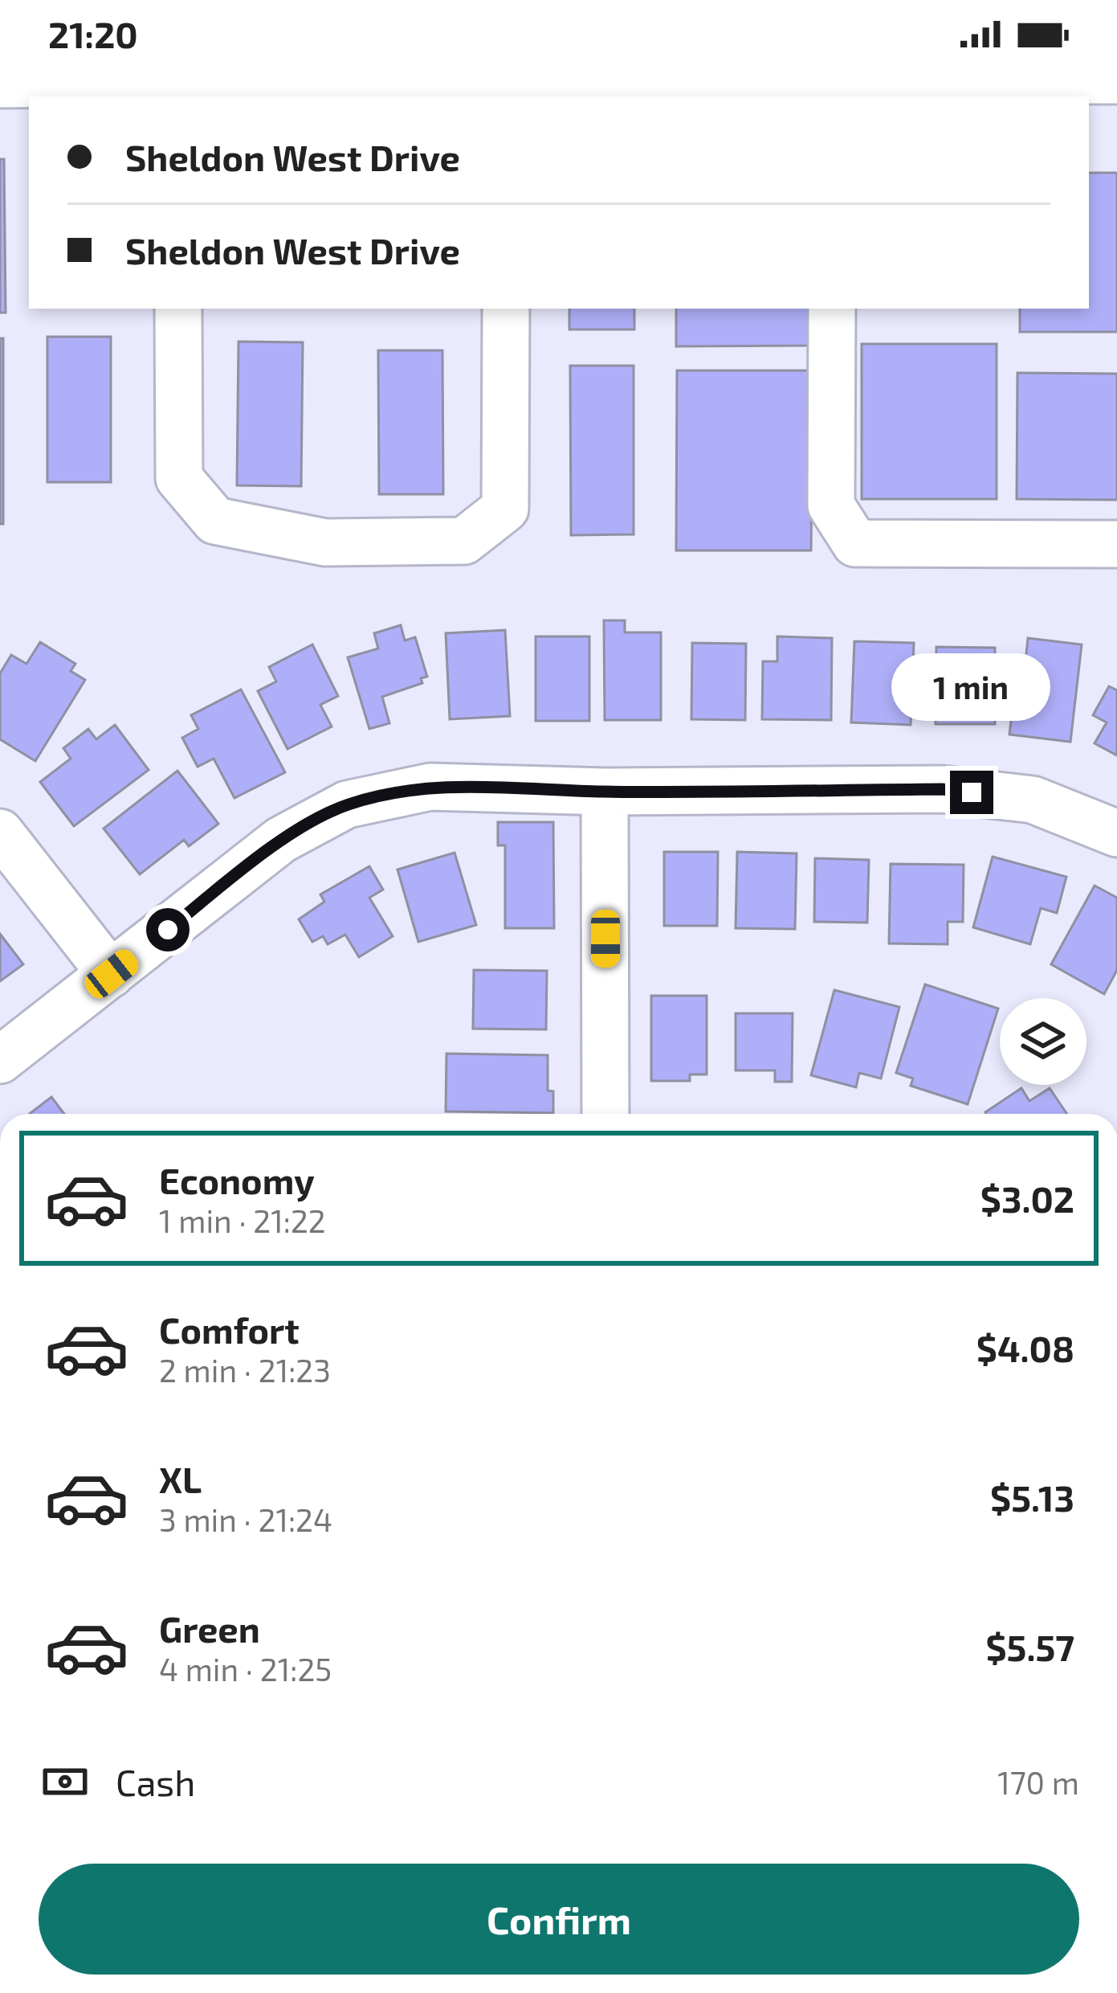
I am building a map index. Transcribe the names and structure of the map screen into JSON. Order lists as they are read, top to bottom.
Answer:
{
  "page": {
    "status": "21:20",
    "banner": ["Sheldon West Drive", "Sheldon West Drive"],
    "bubble": "1 min",
    "list": [
      {
        "name": "Economy",
        "note": "1 min · 21:22",
        "value": "$3.02"
      },
      {
        "name": "Comfort",
        "note": "2 min · 21:23",
        "value": "$4.08"
      },
      {
        "name": "XL",
        "note": "3 min · 21:24",
        "value": "$5.13"
      },
      {
        "name": "Green",
        "note": "4 min · 21:25",
        "value": "$5.57"
      }
    ],
    "pay": ["Cash", "170 m"],
    "buttons": "Confirm"
  }
}
